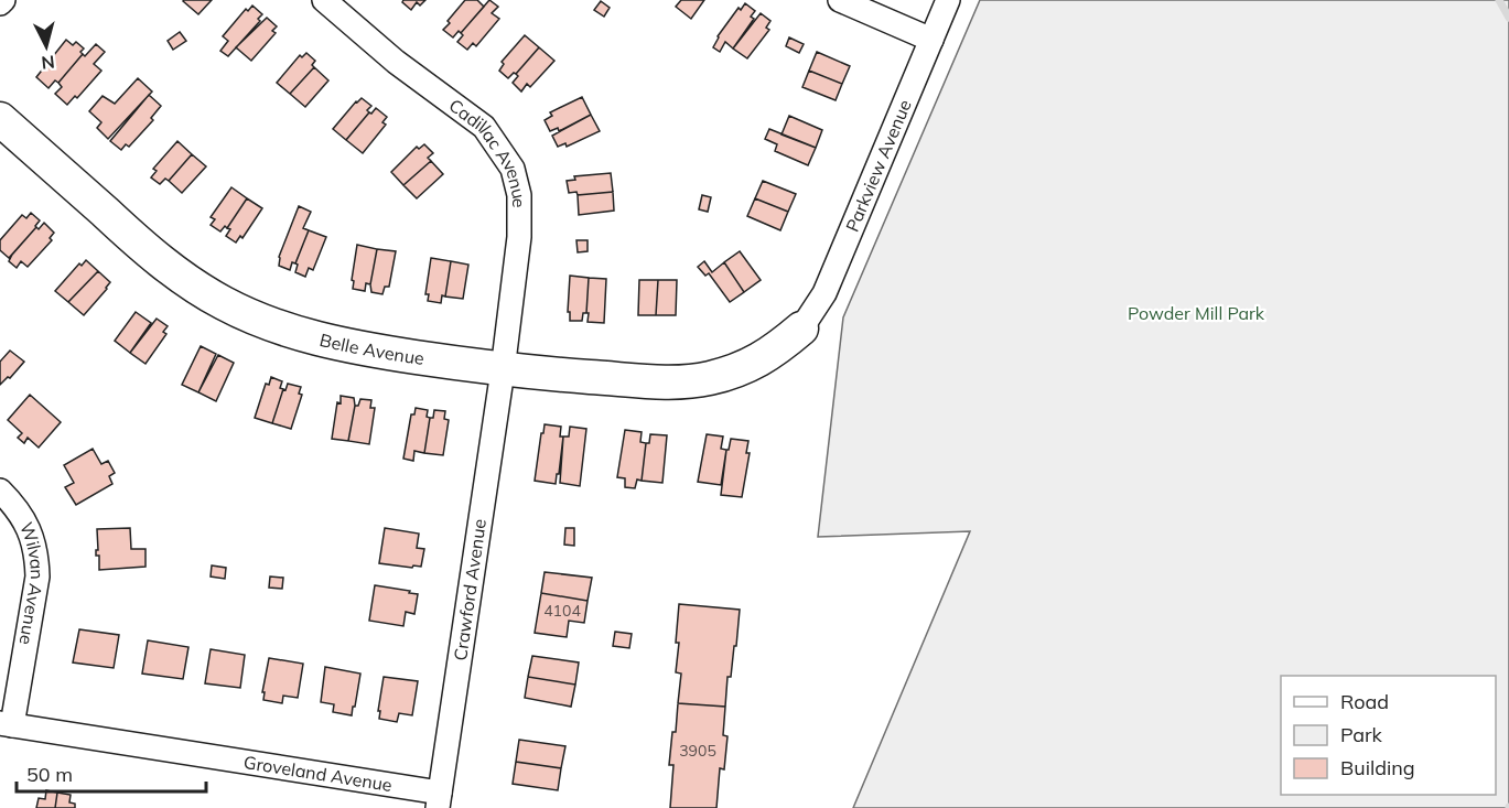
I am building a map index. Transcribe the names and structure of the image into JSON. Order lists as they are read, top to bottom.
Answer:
{
  "streets": {
    "street": [
      "Cadillac Avenue",
      "Parkview Avenue",
      "Belle Avenue",
      "Wilvan Avenue",
      "Crawford Avenue",
      "Groveland Avenue"
    ]
  },
  "crossings": [
    ["Cadillac Avenue", "Belle Avenue"],
    ["Cadillac Avenue", "Crawford Avenue"],
    ["Parkview Avenue", "Belle Avenue"],
    ["Belle Avenue", "Crawford Avenue"],
    ["Wilvan Avenue", "Groveland Avenue"],
    ["Crawford Avenue", "Groveland Avenue"]
  ],
  "parks": ["Powder Mill Park"],
  "house_numbers": ["4104", "3905"],
  "legend": ["Road", "Park", "Building"],
  "scale_bar": "50 m",
  "north": "bottom"
}
